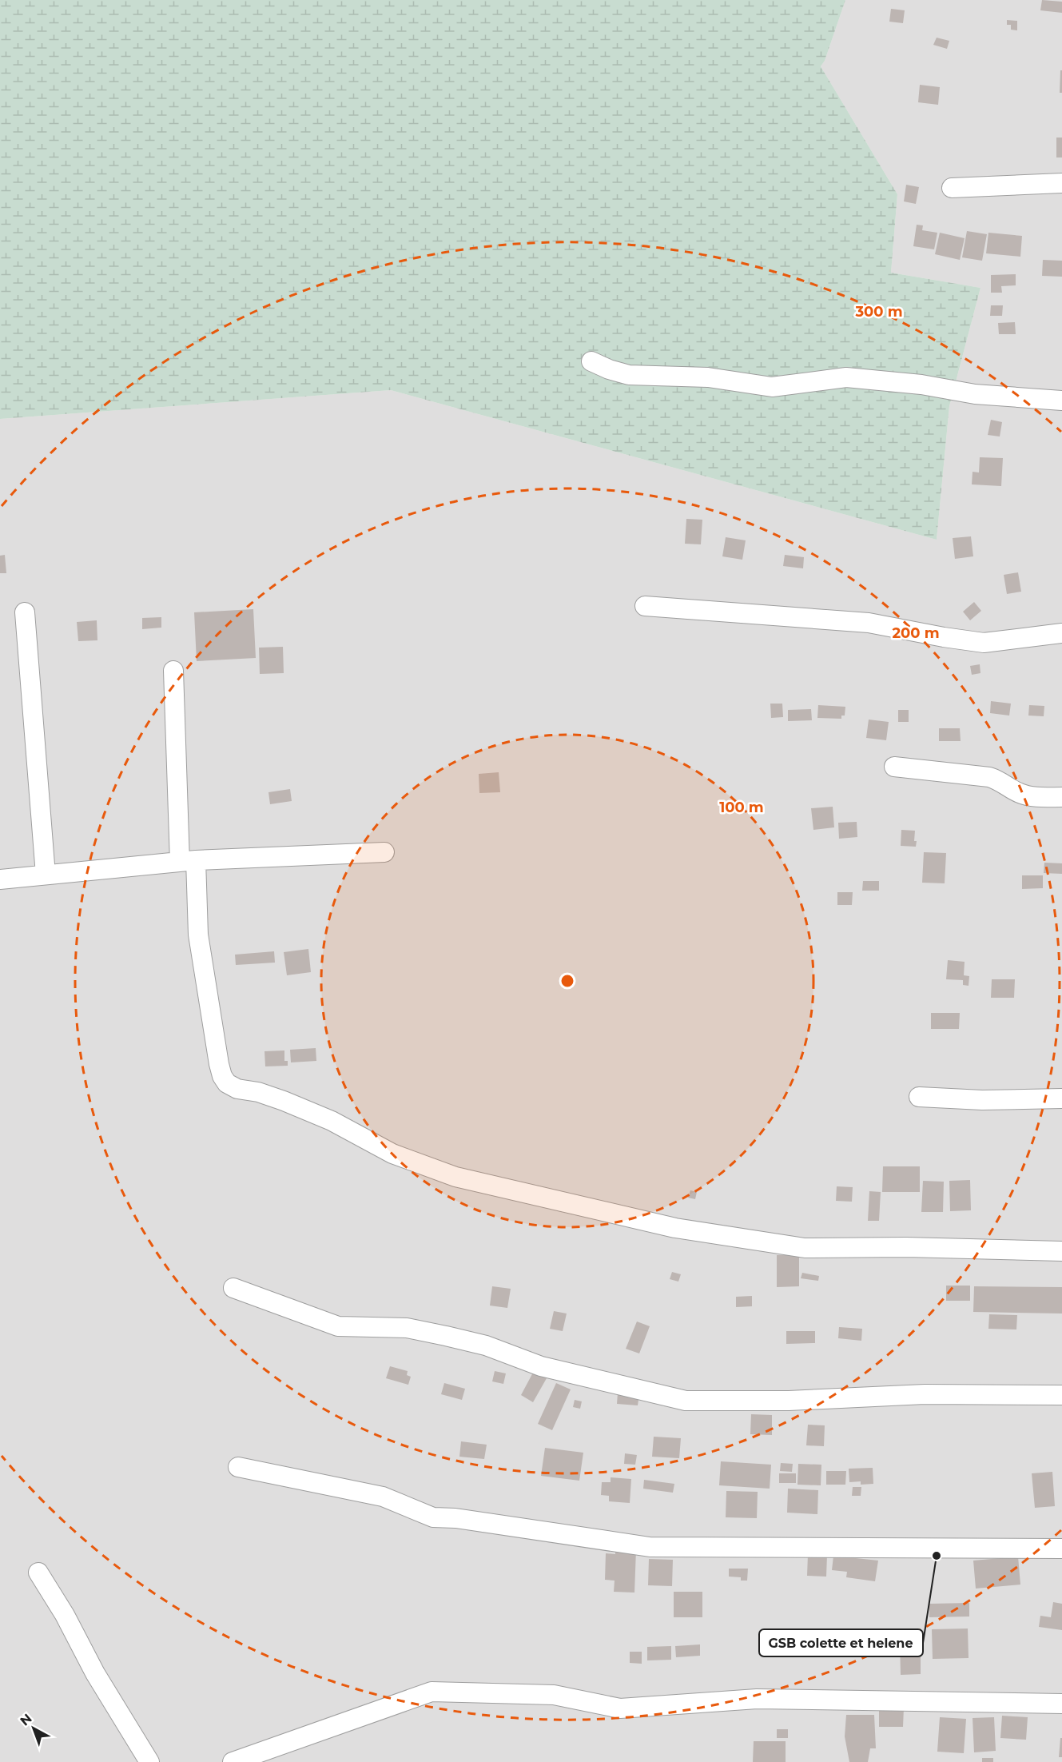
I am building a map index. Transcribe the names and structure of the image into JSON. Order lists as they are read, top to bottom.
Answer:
{
  "places": ["GSB colette et helene"],
  "north": "top left",
  "rings": ["300 m", "200 m", "100 m"]
}
